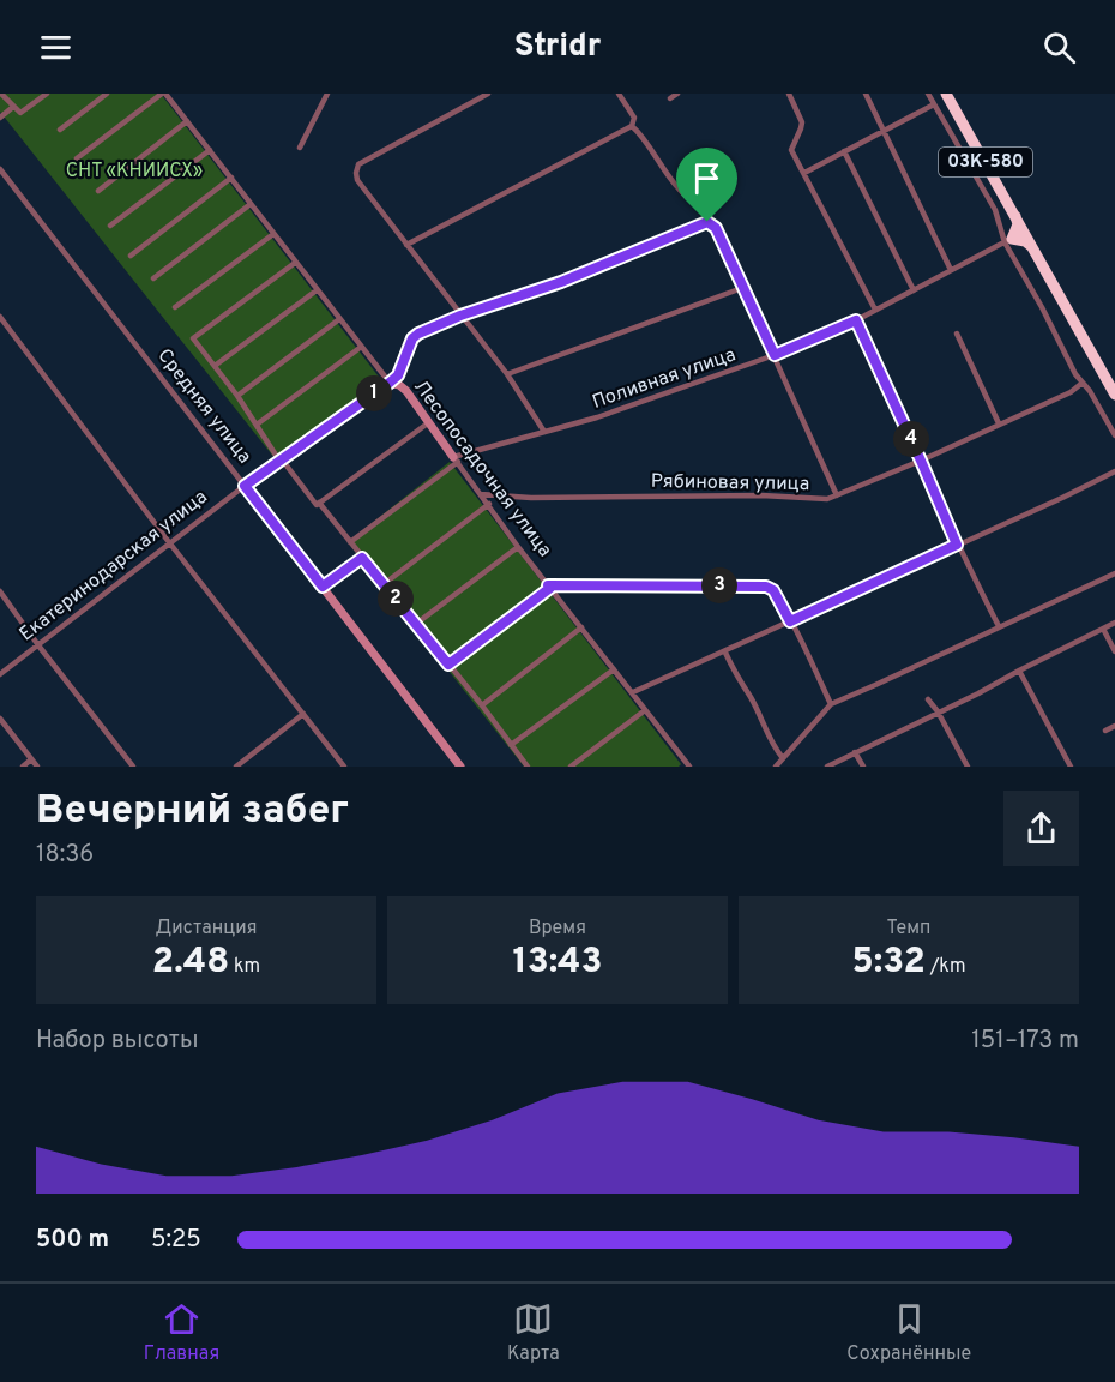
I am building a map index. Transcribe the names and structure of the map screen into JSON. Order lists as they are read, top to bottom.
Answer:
{
  "streets": {
    "highway": ["03К-580"],
    "street": [
      "Поливная улица",
      "Средняя улица",
      "Лесопосадочная улица",
      "Рябиновая улица",
      "Екатеринодарская улица"
    ]
  },
  "crossings": [
    ["03К-580", "Поливная улица"],
    ["Поливная улица", "Лесопосадочная улица"],
    ["Средняя улица", "Екатеринодарская улица"],
    ["Лесопосадочная улица", "Рябиновая улица"],
    ["Лесопосадочная улица", "Екатеринодарская улица"]
  ],
  "parks": ["СНТ «КНИИСХ»"],
  "page": {
    "header": "Stridr",
    "pins": [
      "1",
      "4",
      "3",
      "2"
    ],
    "heading": ["Вечерний забег", "18:36"],
    "stats": [
      ["Дистанция", "2.48 km"],
      ["Время", "13:43"],
      ["Темп", "5:32 /km"]
    ],
    "chart": ["Набор высоты", "151–173 m"],
    "list": [
      {
        "name": "500 m",
        "note": "5:25"
      }
    ],
    "tabs": ["Главная", "Карта", "Сохранённые"]
  }
}
